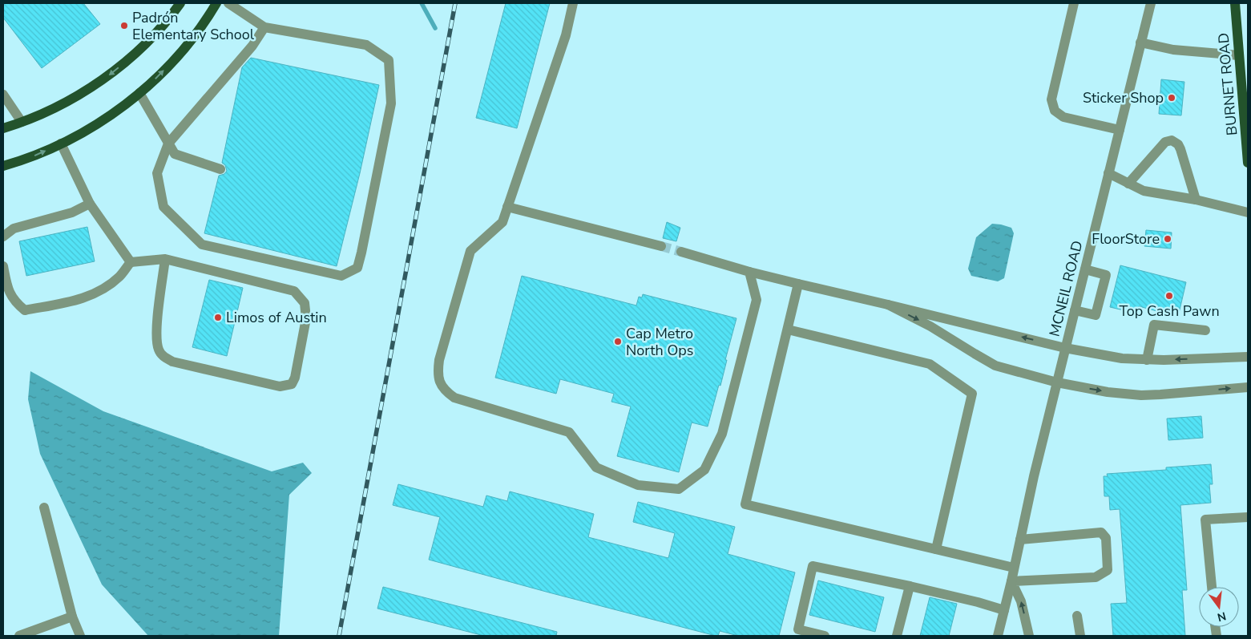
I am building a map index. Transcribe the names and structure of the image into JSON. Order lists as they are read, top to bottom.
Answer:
{
  "streets": {
    "main road": ["BURNET ROAD"],
    "street": ["MCNEIL ROAD"]
  },
  "places": [
    "Padrón Elementary School",
    "Sticker Shop",
    "FloorStore",
    "Top Cash Pawn",
    "Limos of Austin",
    "Cap Metro North Ops"
  ],
  "north": "bottom"
}
